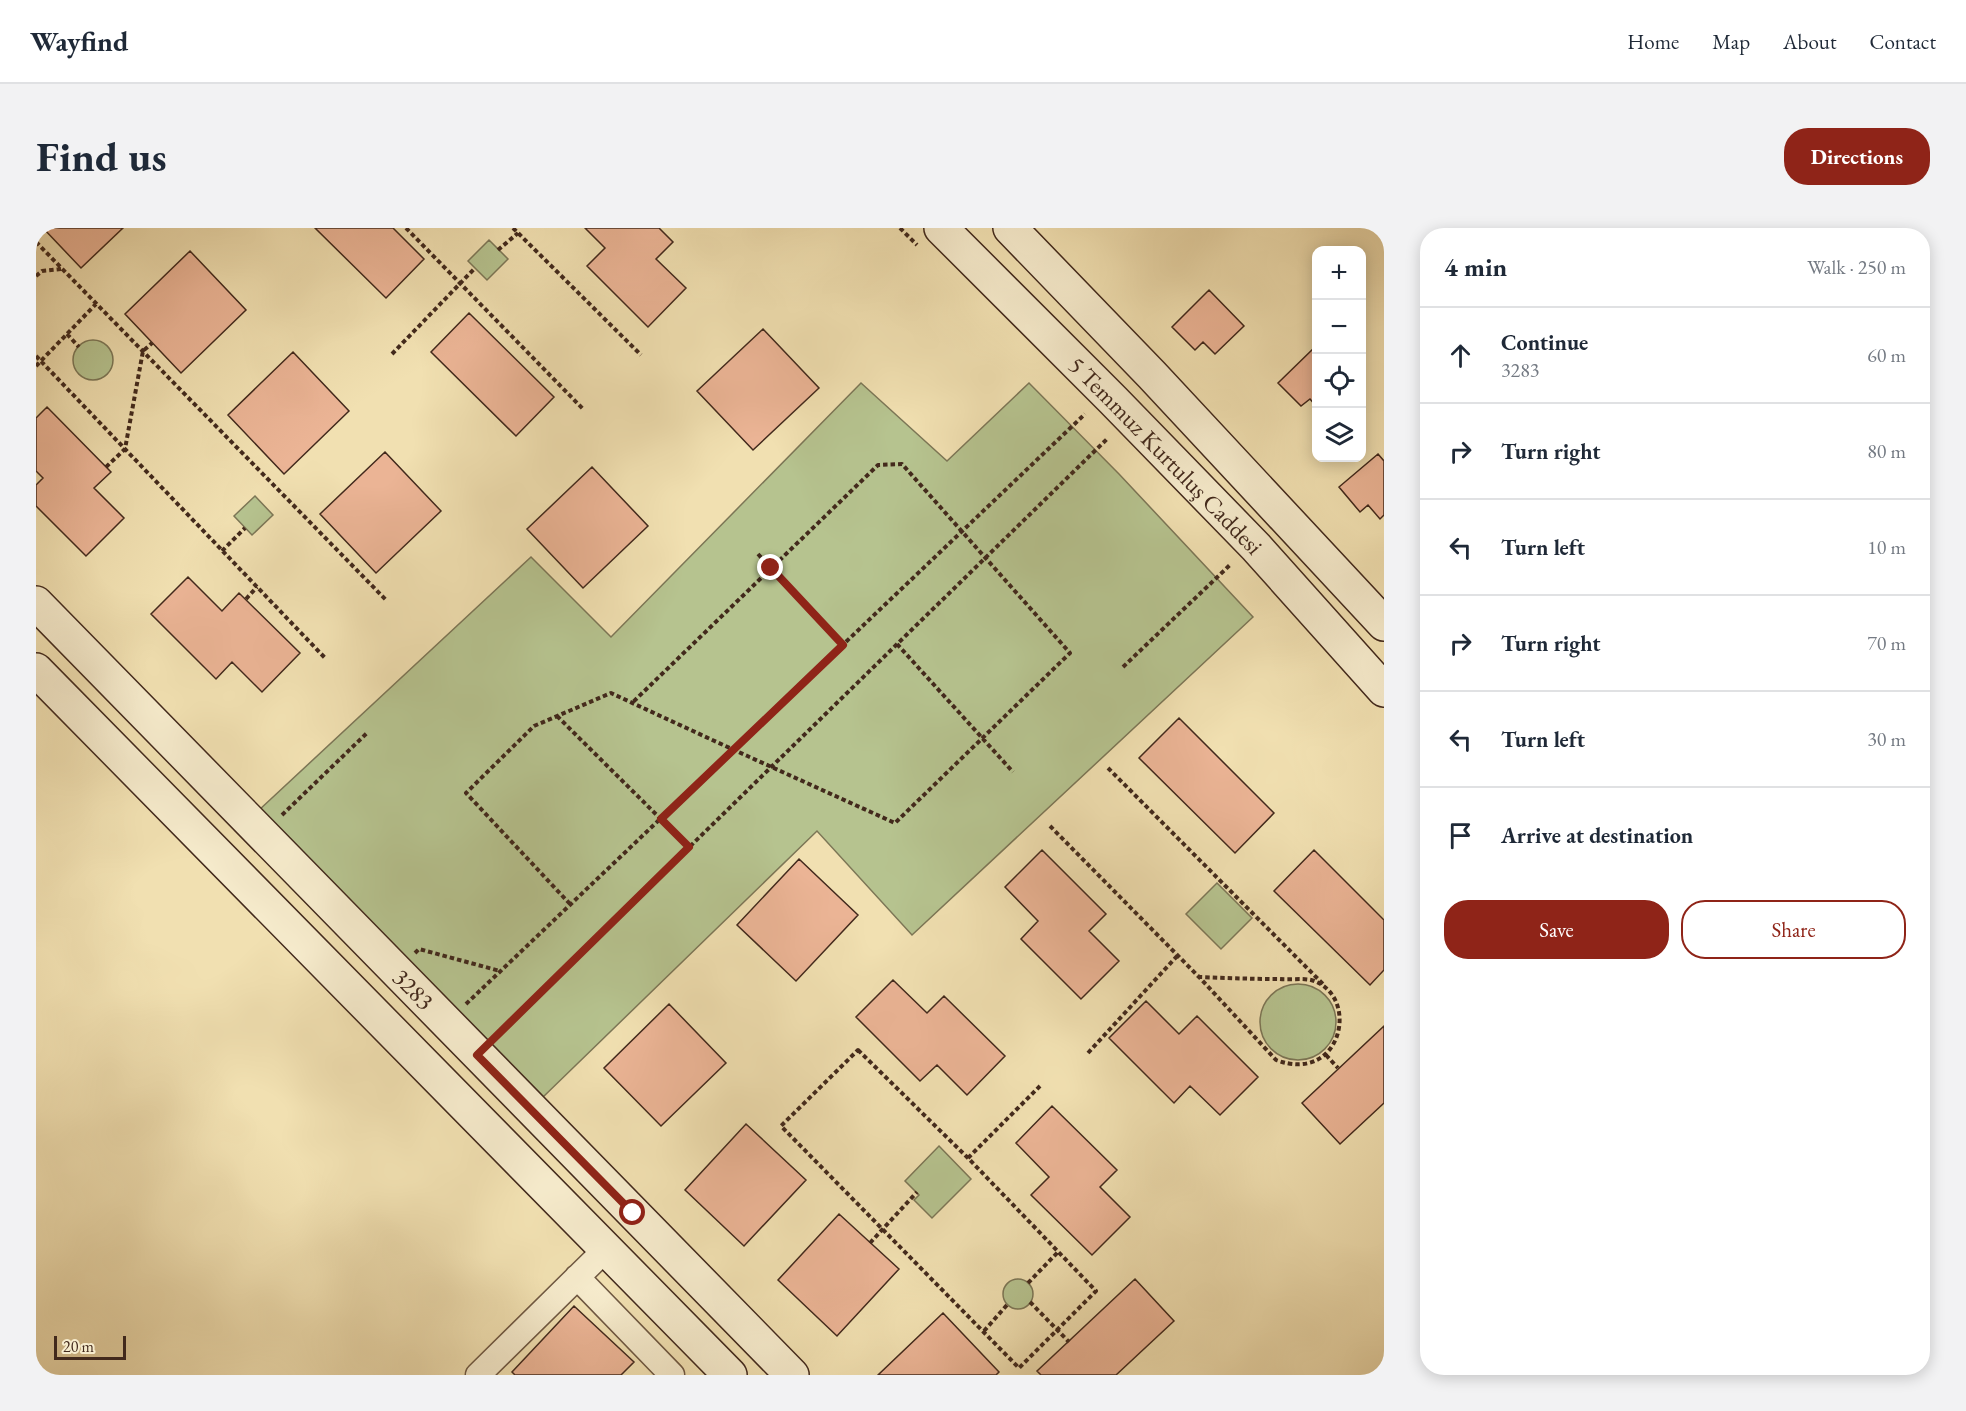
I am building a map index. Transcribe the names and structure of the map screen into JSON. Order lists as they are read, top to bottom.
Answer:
{
  "streets": {
    "street": ["5 Temmuz Kurtuluş Caddesi", "3283"]
  },
  "scale_bar": "20 m",
  "page": {
    "header": "Wayfind",
    "nav": [
      "Home",
      "Map",
      "About",
      "Contact"
    ],
    "buttons": [
      "Directions",
      ["Save", "Share"]
    ],
    "title": "Find us",
    "heading": ["4 min", "Walk · 250 m"],
    "map_buttons": ["+", "−"],
    "list": [
      ["Continue", "3283", "60 m"],
      ["Turn right", "80 m"],
      ["Turn left", "10 m"],
      ["Turn right", "70 m"],
      ["Turn left", "30 m"],
      "Arrive at destination"
    ],
    "scale": "20 m"
  }
}
